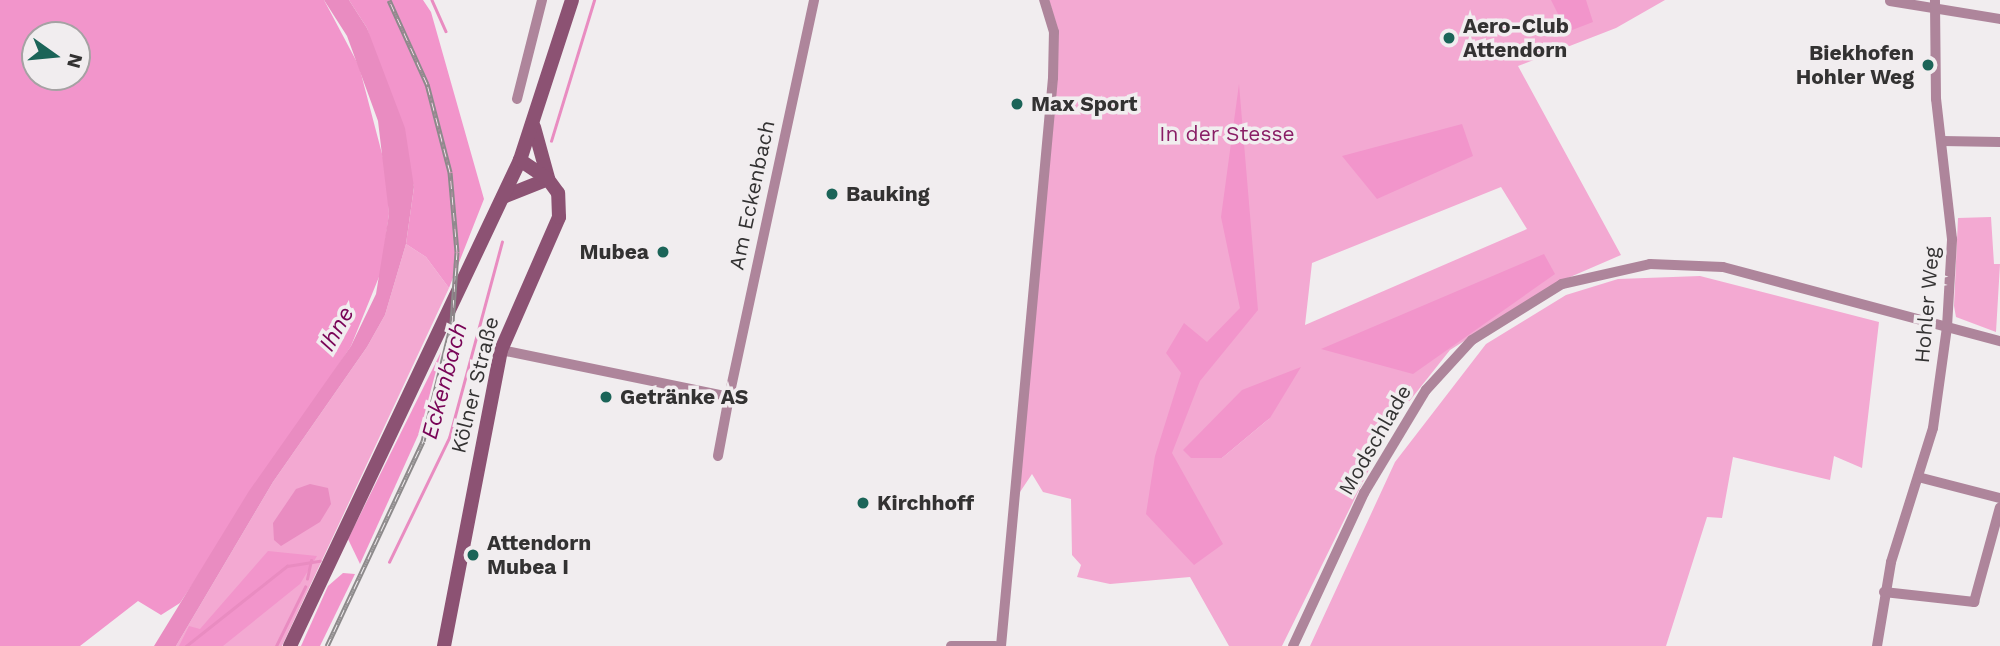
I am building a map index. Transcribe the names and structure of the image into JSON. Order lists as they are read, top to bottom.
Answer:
{
  "streets": {
    "main road": ["Kölner Straße"],
    "street": ["Am Eckenbach", "Hohler Weg", "Modschlade"]
  },
  "crossings": [
    ["Hohler Weg", "Modschlade"]
  ],
  "water": ["Ihne", "Eckenbach"],
  "parks": ["In der Stesse"],
  "places": [
    "Aero-Club Attendorn",
    "Biekhofen Hohler Weg",
    "Max Sport",
    "Bauking",
    "Mubea",
    "Getränke AS",
    "Kirchhoff",
    "Attendorn Mubea I"
  ],
  "north": "right"
}
